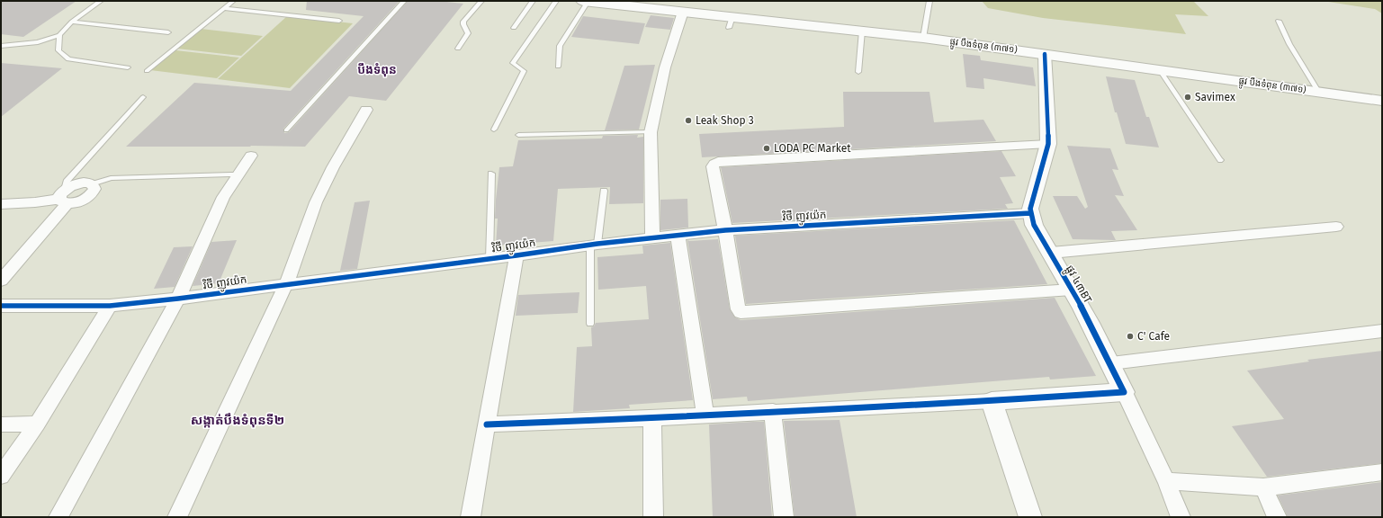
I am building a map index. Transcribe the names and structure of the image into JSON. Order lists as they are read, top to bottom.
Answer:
{
  "streets": {
    "main road": ["ផ្លូវ បឹងទំពុន (៣៧១)"],
    "street": ["វិថី ញូវយ៉ក", "ផ្លូវ ៤៣BT"]
  },
  "crossings": [
    ["វិថី ញូវយ៉ក", "ផ្លូវ ៤៣BT"]
  ],
  "districts": ["បឹងទំពុន", "សង្កាត់បឹងទំពុនទី២"],
  "places": [
    "Savimex",
    "Leak Shop 3",
    "LODA PC Market",
    "C' Cafe"
  ]
}
